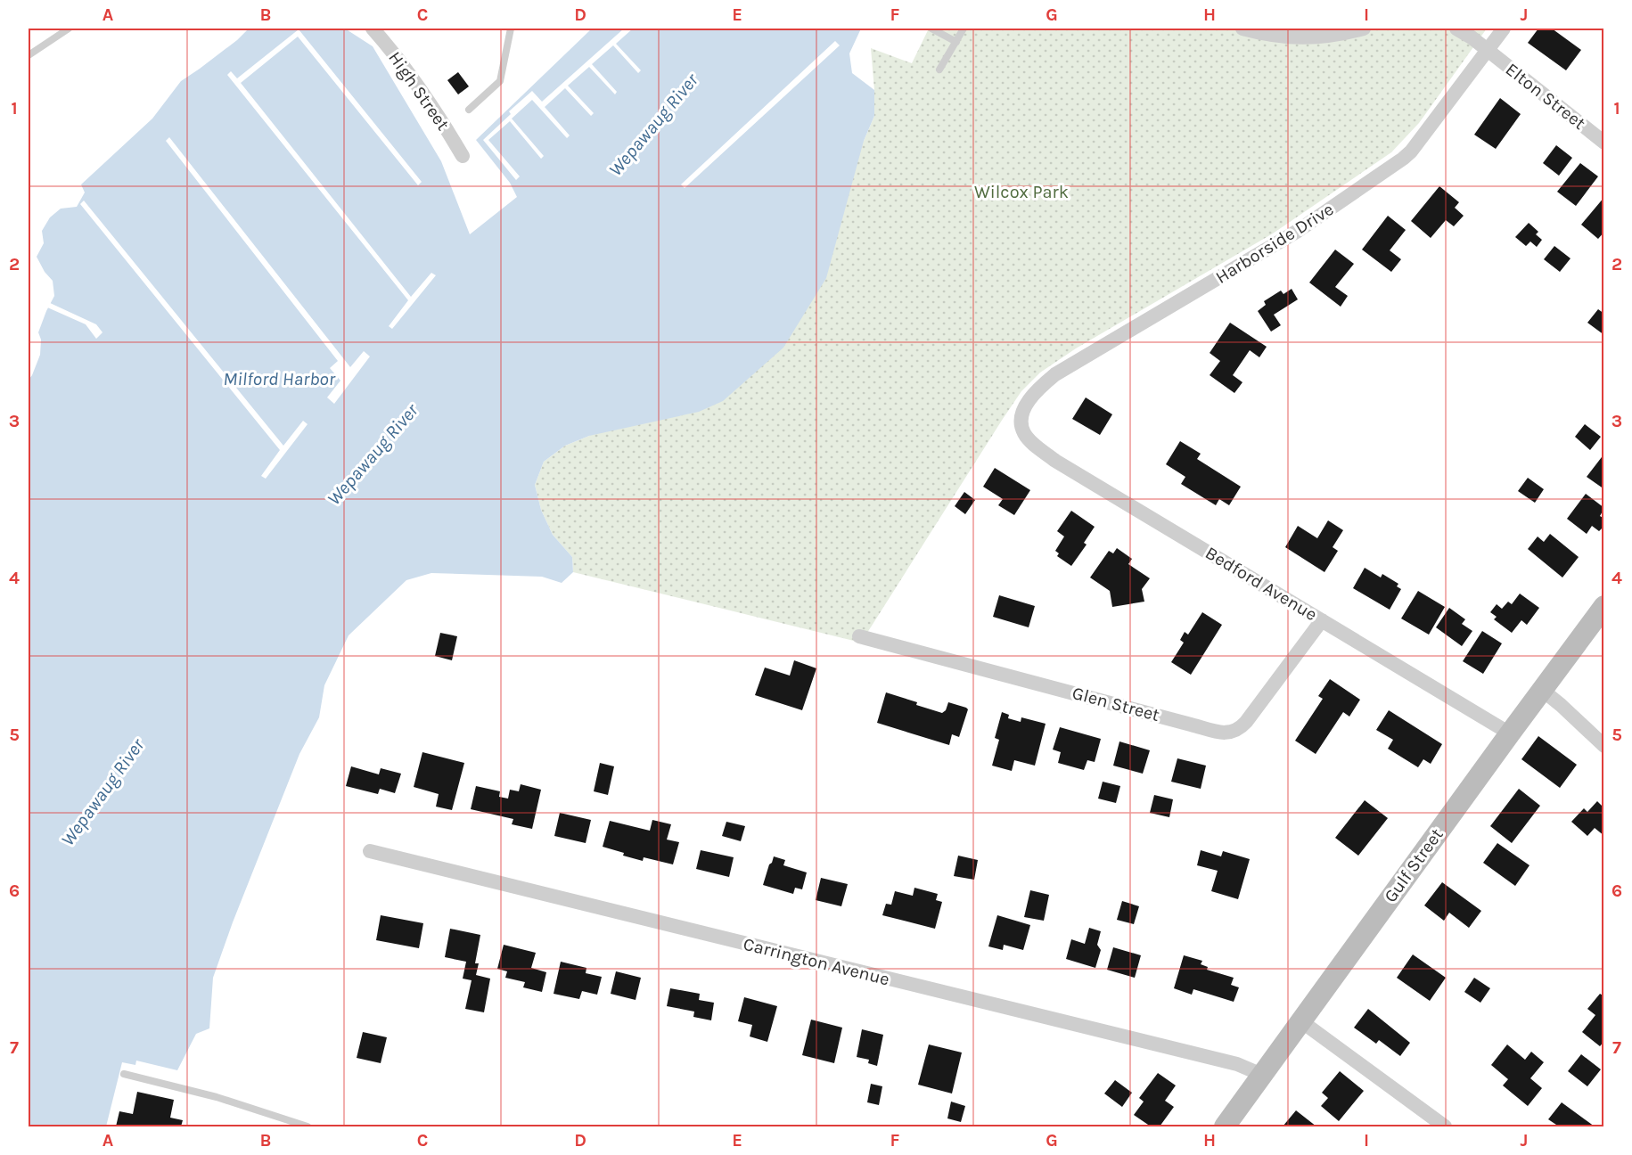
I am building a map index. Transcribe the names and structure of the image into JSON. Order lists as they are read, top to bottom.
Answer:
{
  "streets": {
    "main road": ["Gulf Street"],
    "street": [
      "High Street",
      "Elton Street",
      "Harborside Drive",
      "Bedford Avenue",
      "Glen Street",
      "Carrington Avenue"
    ]
  },
  "crossings": [
    ["Elton Street", "Harborside Drive"],
    ["Harborside Drive", "Bedford Avenue"],
    ["Bedford Avenue", "Glen Street"],
    ["Bedford Avenue", "Gulf Street"],
    ["Gulf Street", "Carrington Avenue"]
  ],
  "water": ["Wepawaug River", "Milford Harbor"],
  "parks": ["Wilcox Park"],
  "grid": {
    "columns": [
      "A",
      "B",
      "C",
      "D",
      "E",
      "F",
      "G",
      "H",
      "I",
      "J"
    ],
    "rows": [
      "1",
      "2",
      "3",
      "4",
      "5",
      "6",
      "7"
    ]
  }
}
